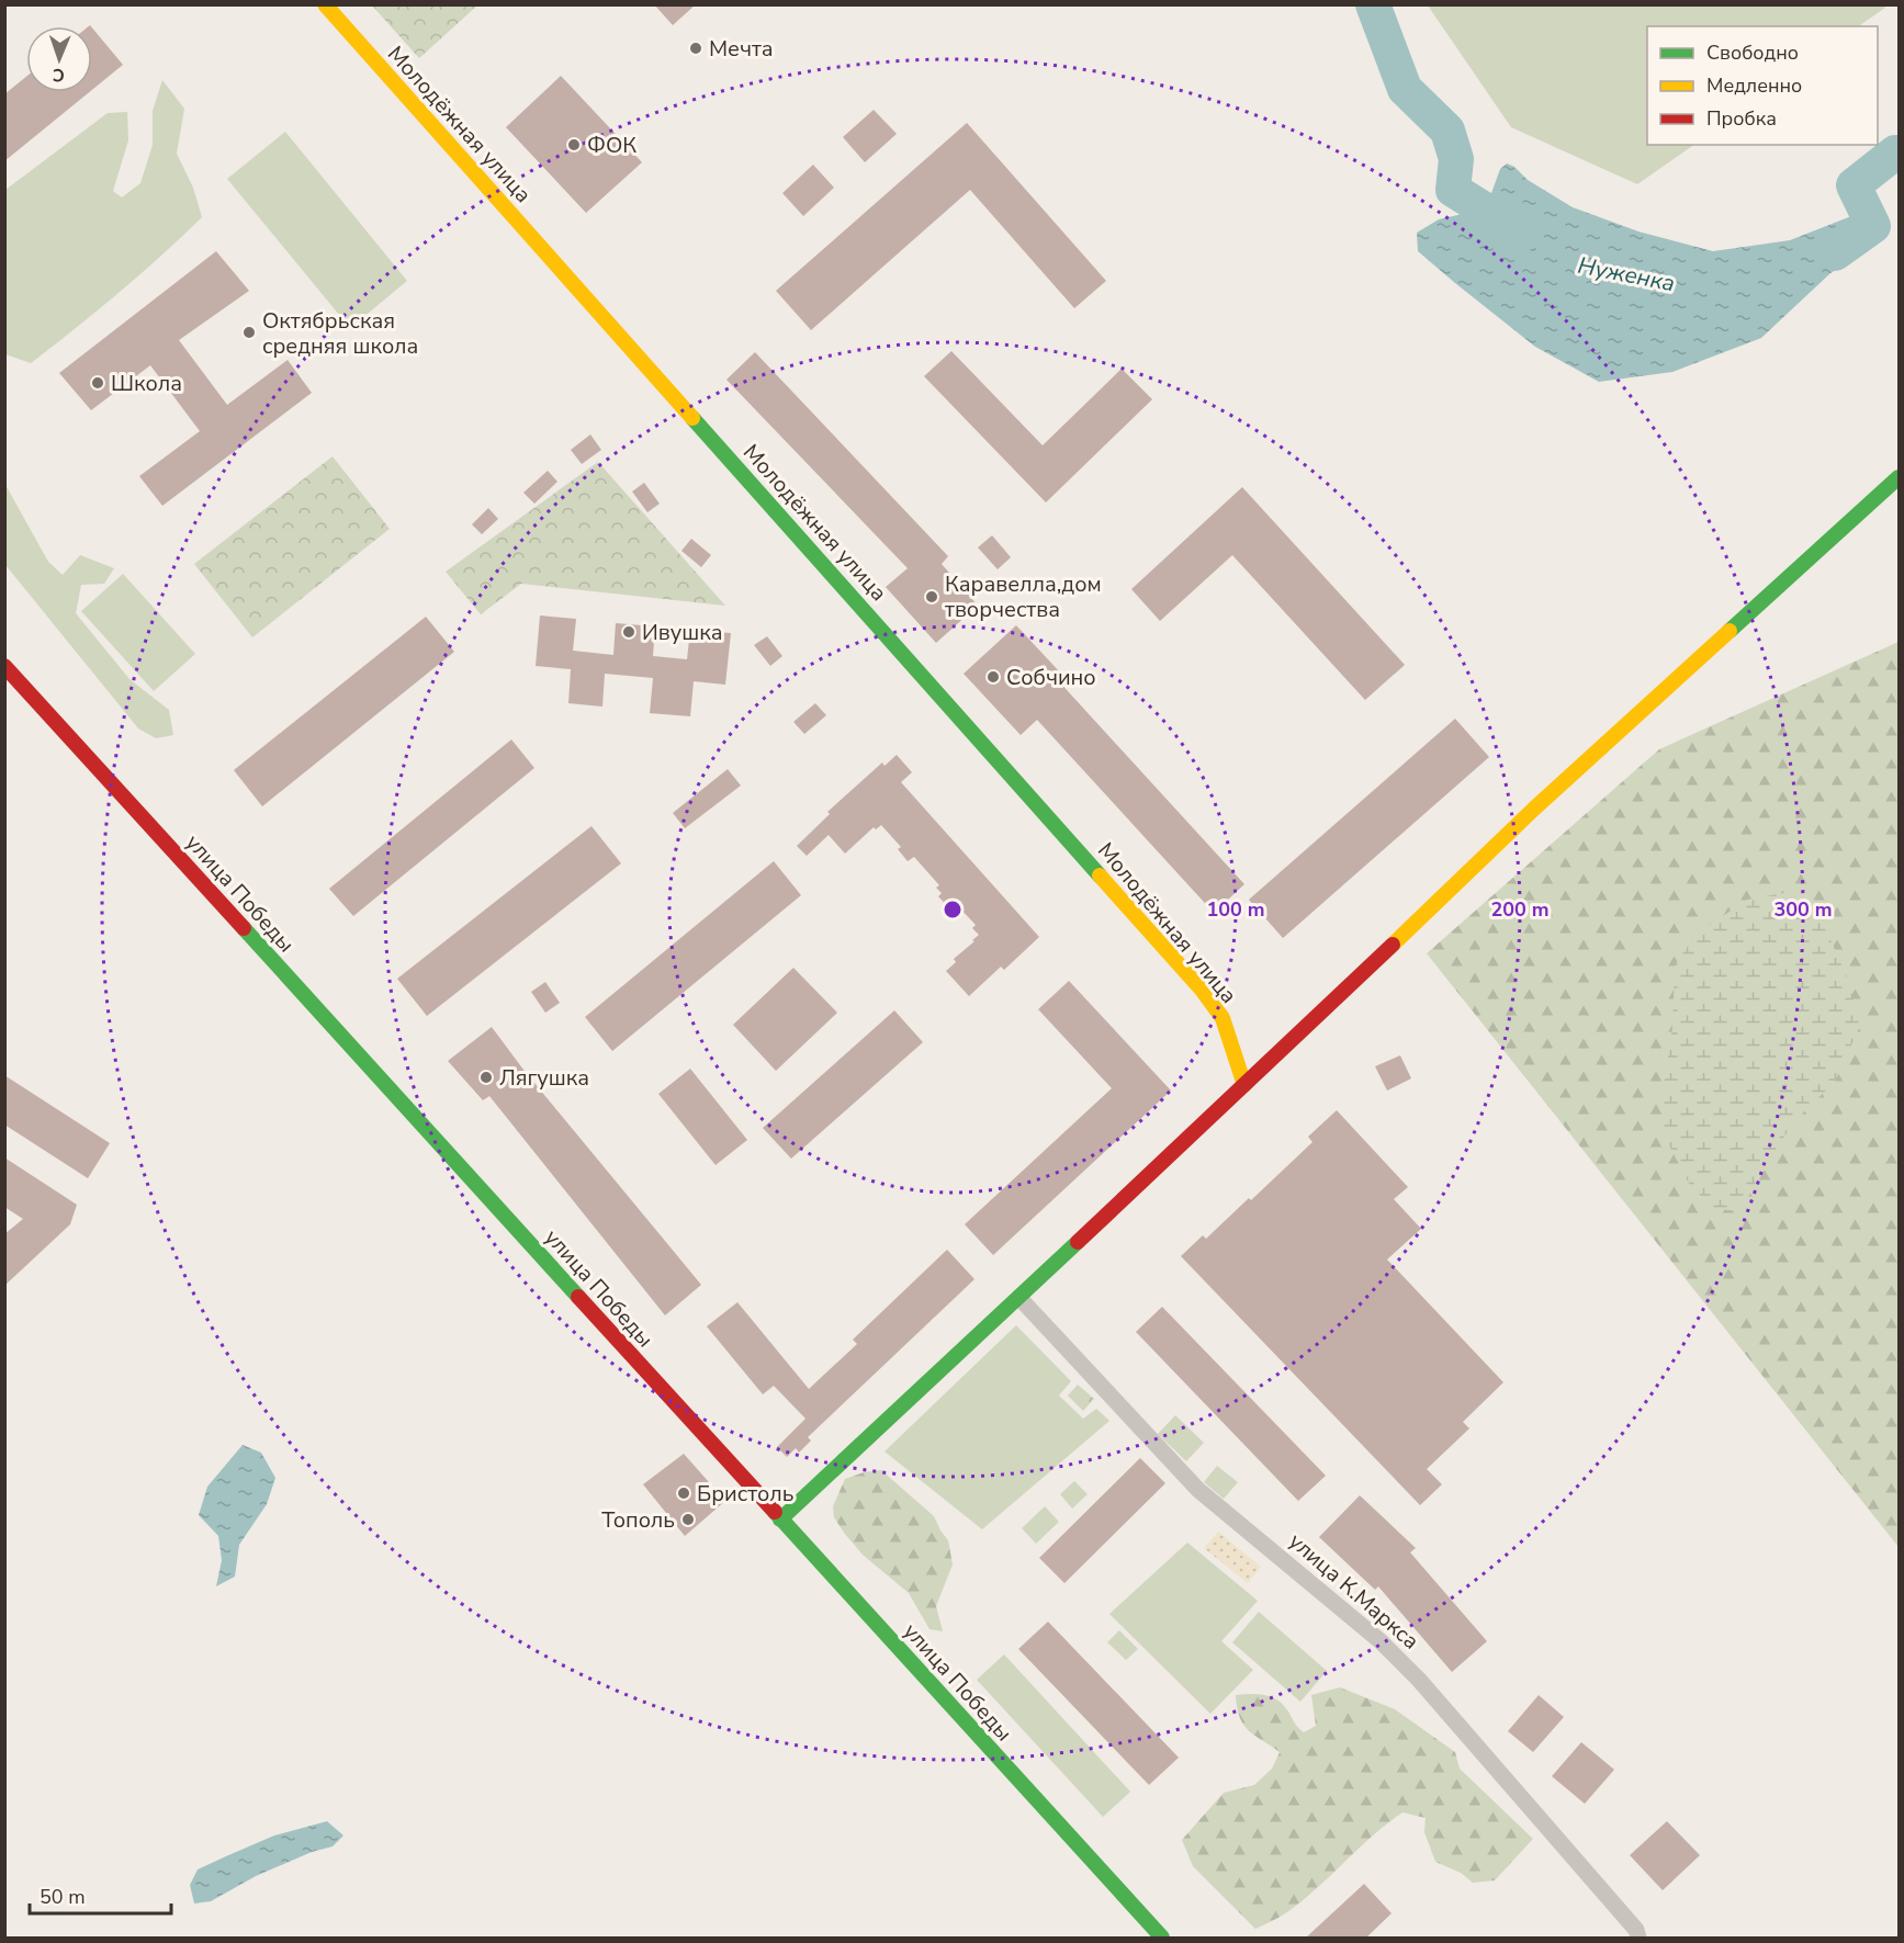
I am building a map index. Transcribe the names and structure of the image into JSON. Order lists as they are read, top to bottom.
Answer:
{
  "streets": {
    "street": ["Молодёжная улица", "улица Победы", "улица К.Маркса"]
  },
  "water": ["Нуженка"],
  "places": [
    "Мечта",
    "ФОК",
    "Октябрьская средняя школа",
    "Школа",
    "Каравелла,дом творчества",
    "Ивушка",
    "Собчино",
    "Лягушка",
    "Бристоль",
    "Тополь"
  ],
  "legend": ["Свободно", "Медленно", "Пробка"],
  "scale_bar": "50 m",
  "north": "bottom",
  "rings": ["100 m", "200 m", "300 m"]
}
